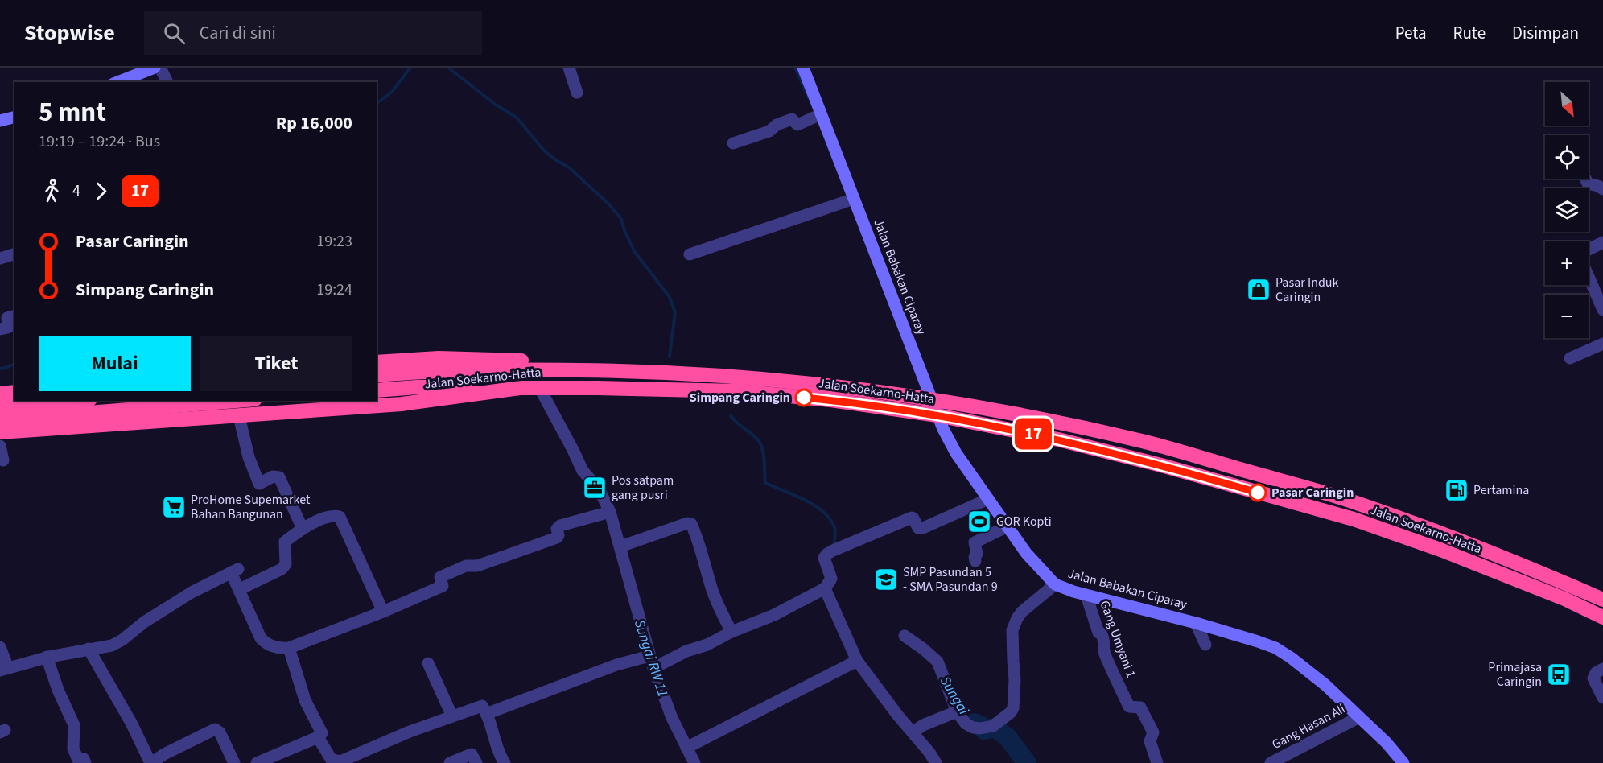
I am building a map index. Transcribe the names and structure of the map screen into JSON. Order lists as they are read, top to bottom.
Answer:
{
  "streets": {
    "highway": ["Jalan Soekarno-Hatta"],
    "street": ["Jalan Babakan Ciparay", "Gang Umyani 1", "Gang Hasan Ali"]
  },
  "crossings": [
    ["Jalan Babakan Ciparay", "Jalan Soekarno-Hatta"],
    ["Jalan Babakan Ciparay", "Gang Umyani 1"],
    ["Jalan Babakan Ciparay", "Gang Hasan Ali"]
  ],
  "water": ["Sungai RW 11", "Sungai"],
  "places": {
    "shop": ["Pasar Induk Caringin"],
    "other": ["Simpang Caringin", "Pasar Caringin"],
    "office": ["Pos satpam gang pusri"],
    "fuel station": ["Pertamina"],
    "supermarket": ["ProHome Supemarket Bahan Bangunan"],
    "sports": ["GOR Kopti"],
    "school or university": ["SMP Pasundan 5 - SMA Pasundan 9"],
    "bus stop": ["Primajasa Caringin"]
  },
  "lines": ["bus line 17"],
  "north": "bottom right",
  "page": {
    "header": "Stopwise",
    "search": "Cari di sini",
    "nav": ["Peta", "Rute", "Disimpan"],
    "on_map": "17",
    "map_buttons": ["+", "−"],
    "heading": ["5 mnt", "19:19 – 19:24 · Bus", "Rp 16,000"],
    "legs": ["4", "17"],
    "list": [
      {
        "name": "Pasar Caringin",
        "value": "19:23"
      },
      {
        "name": "Simpang Caringin",
        "value": "19:24"
      }
    ],
    "buttons": ["Mulai", "Tiket"]
  }
}
